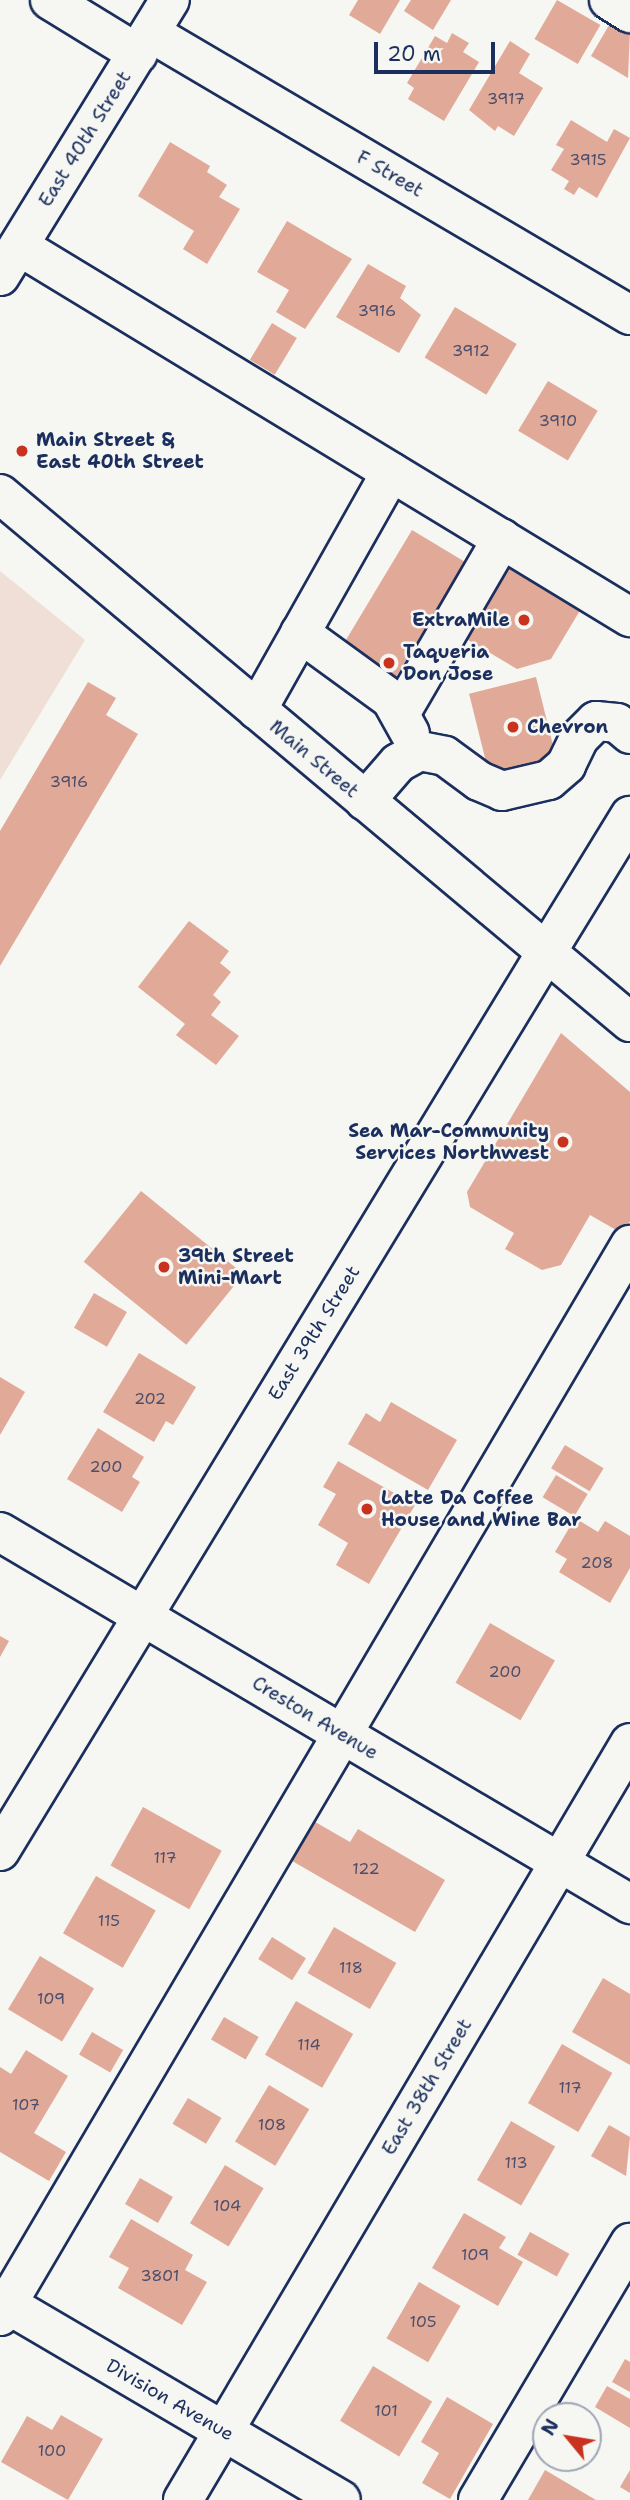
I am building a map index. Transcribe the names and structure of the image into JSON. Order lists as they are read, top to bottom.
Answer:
{
  "streets": {
    "street": [
      "East 40th Street",
      "F Street",
      "Main Street",
      "East 39th Street",
      "Creston Avenue",
      "East 38th Street",
      "Division Avenue"
    ]
  },
  "crossings": [
    ["East 40th Street", "F Street"],
    ["Main Street", "East 39th Street"],
    ["East 39th Street", "Creston Avenue"],
    ["Creston Avenue", "East 38th Street"],
    ["East 38th Street", "Division Avenue"]
  ],
  "places": [
    "Main Street & East 40th Street",
    "ExtraMile",
    "Taqueria Don Jose",
    "Chevron",
    "Sea Mar-Community Services Northwest",
    "39th Street Mini-Mart",
    "Latte Da Coffee House and Wine Bar"
  ],
  "house_numbers": [
    "3917",
    "3915",
    "3916",
    "3912",
    "3910",
    "3916",
    "202",
    "200",
    "208",
    "200",
    "117",
    "122",
    "115",
    "118",
    "109",
    "114",
    "117",
    "107",
    "108",
    "113",
    "104",
    "109",
    "3801",
    "105",
    "101",
    "100"
  ],
  "scale_bar": "20 m",
  "north": "top left"
}
